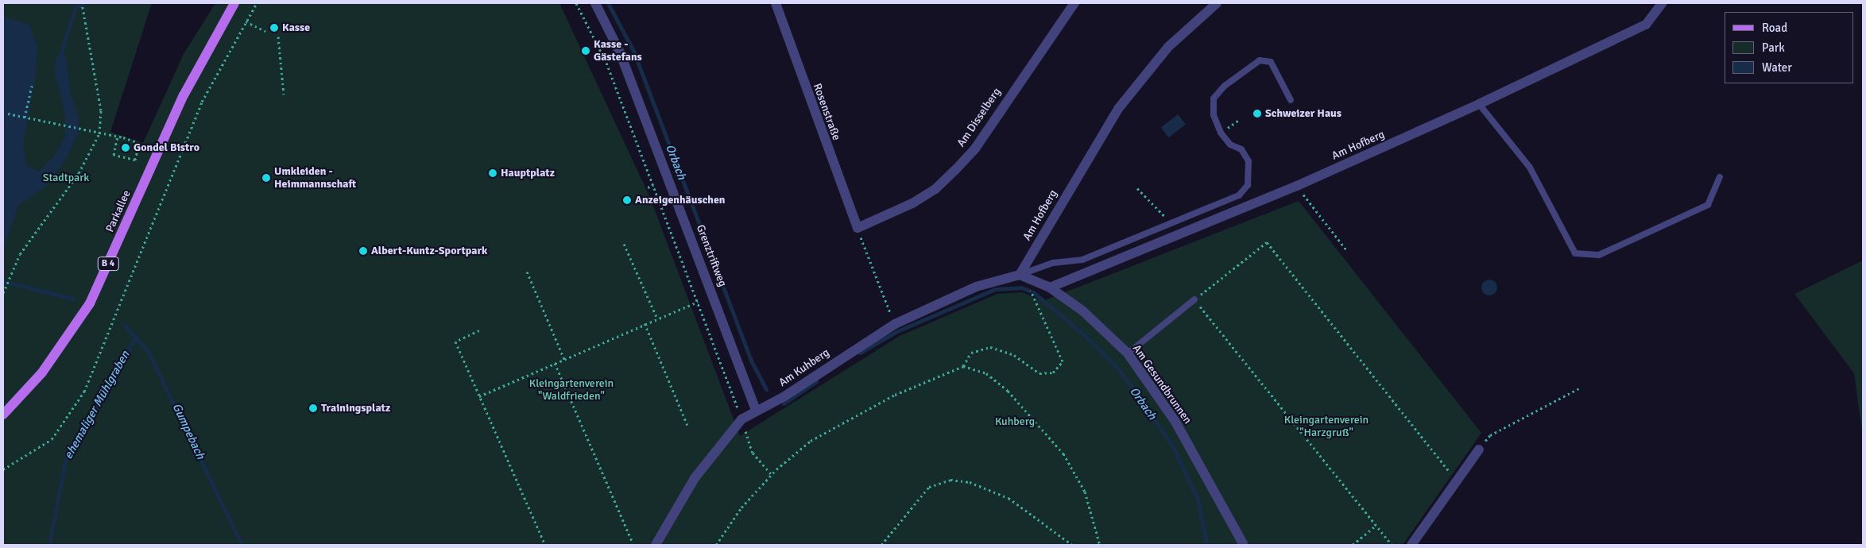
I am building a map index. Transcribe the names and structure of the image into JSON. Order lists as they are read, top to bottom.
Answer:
{
  "streets": {
    "main road": ["Parkallee", "B 4"],
    "street": [
      "Rosenstraße",
      "Am Disselberg",
      "Am Hofberg",
      "Grenztriftweg",
      "Am Kuhberg",
      "Am Gesundbrunnen"
    ]
  },
  "crossings": [
    ["Rosenstraße", "Am Disselberg"],
    ["Am Hofberg", "Am Kuhberg"],
    ["Am Hofberg", "Am Gesundbrunnen"],
    ["Grenztriftweg", "Am Kuhberg"],
    ["Am Kuhberg", "Am Gesundbrunnen"]
  ],
  "water": ["Orbach", "ehemaliger Mühlgraben", "Gumpebach"],
  "parks": [
    "Stadtpark",
    "Kleingartenverein \"Waldfrieden\"",
    "Kleingartenverein \"Harzgruß\"",
    "Kuhberg"
  ],
  "places": [
    "Kasse",
    "Kasse - Gästefans",
    "Schweizer Haus",
    "Gondel Bistro",
    "Hauptplatz",
    "Umkleiden - Heimmannschaft",
    "Anzeigenhäuschen",
    "Albert-Kuntz-Sportpark",
    "Trainingsplatz"
  ],
  "legend": ["Road", "Park", "Water"]
}
